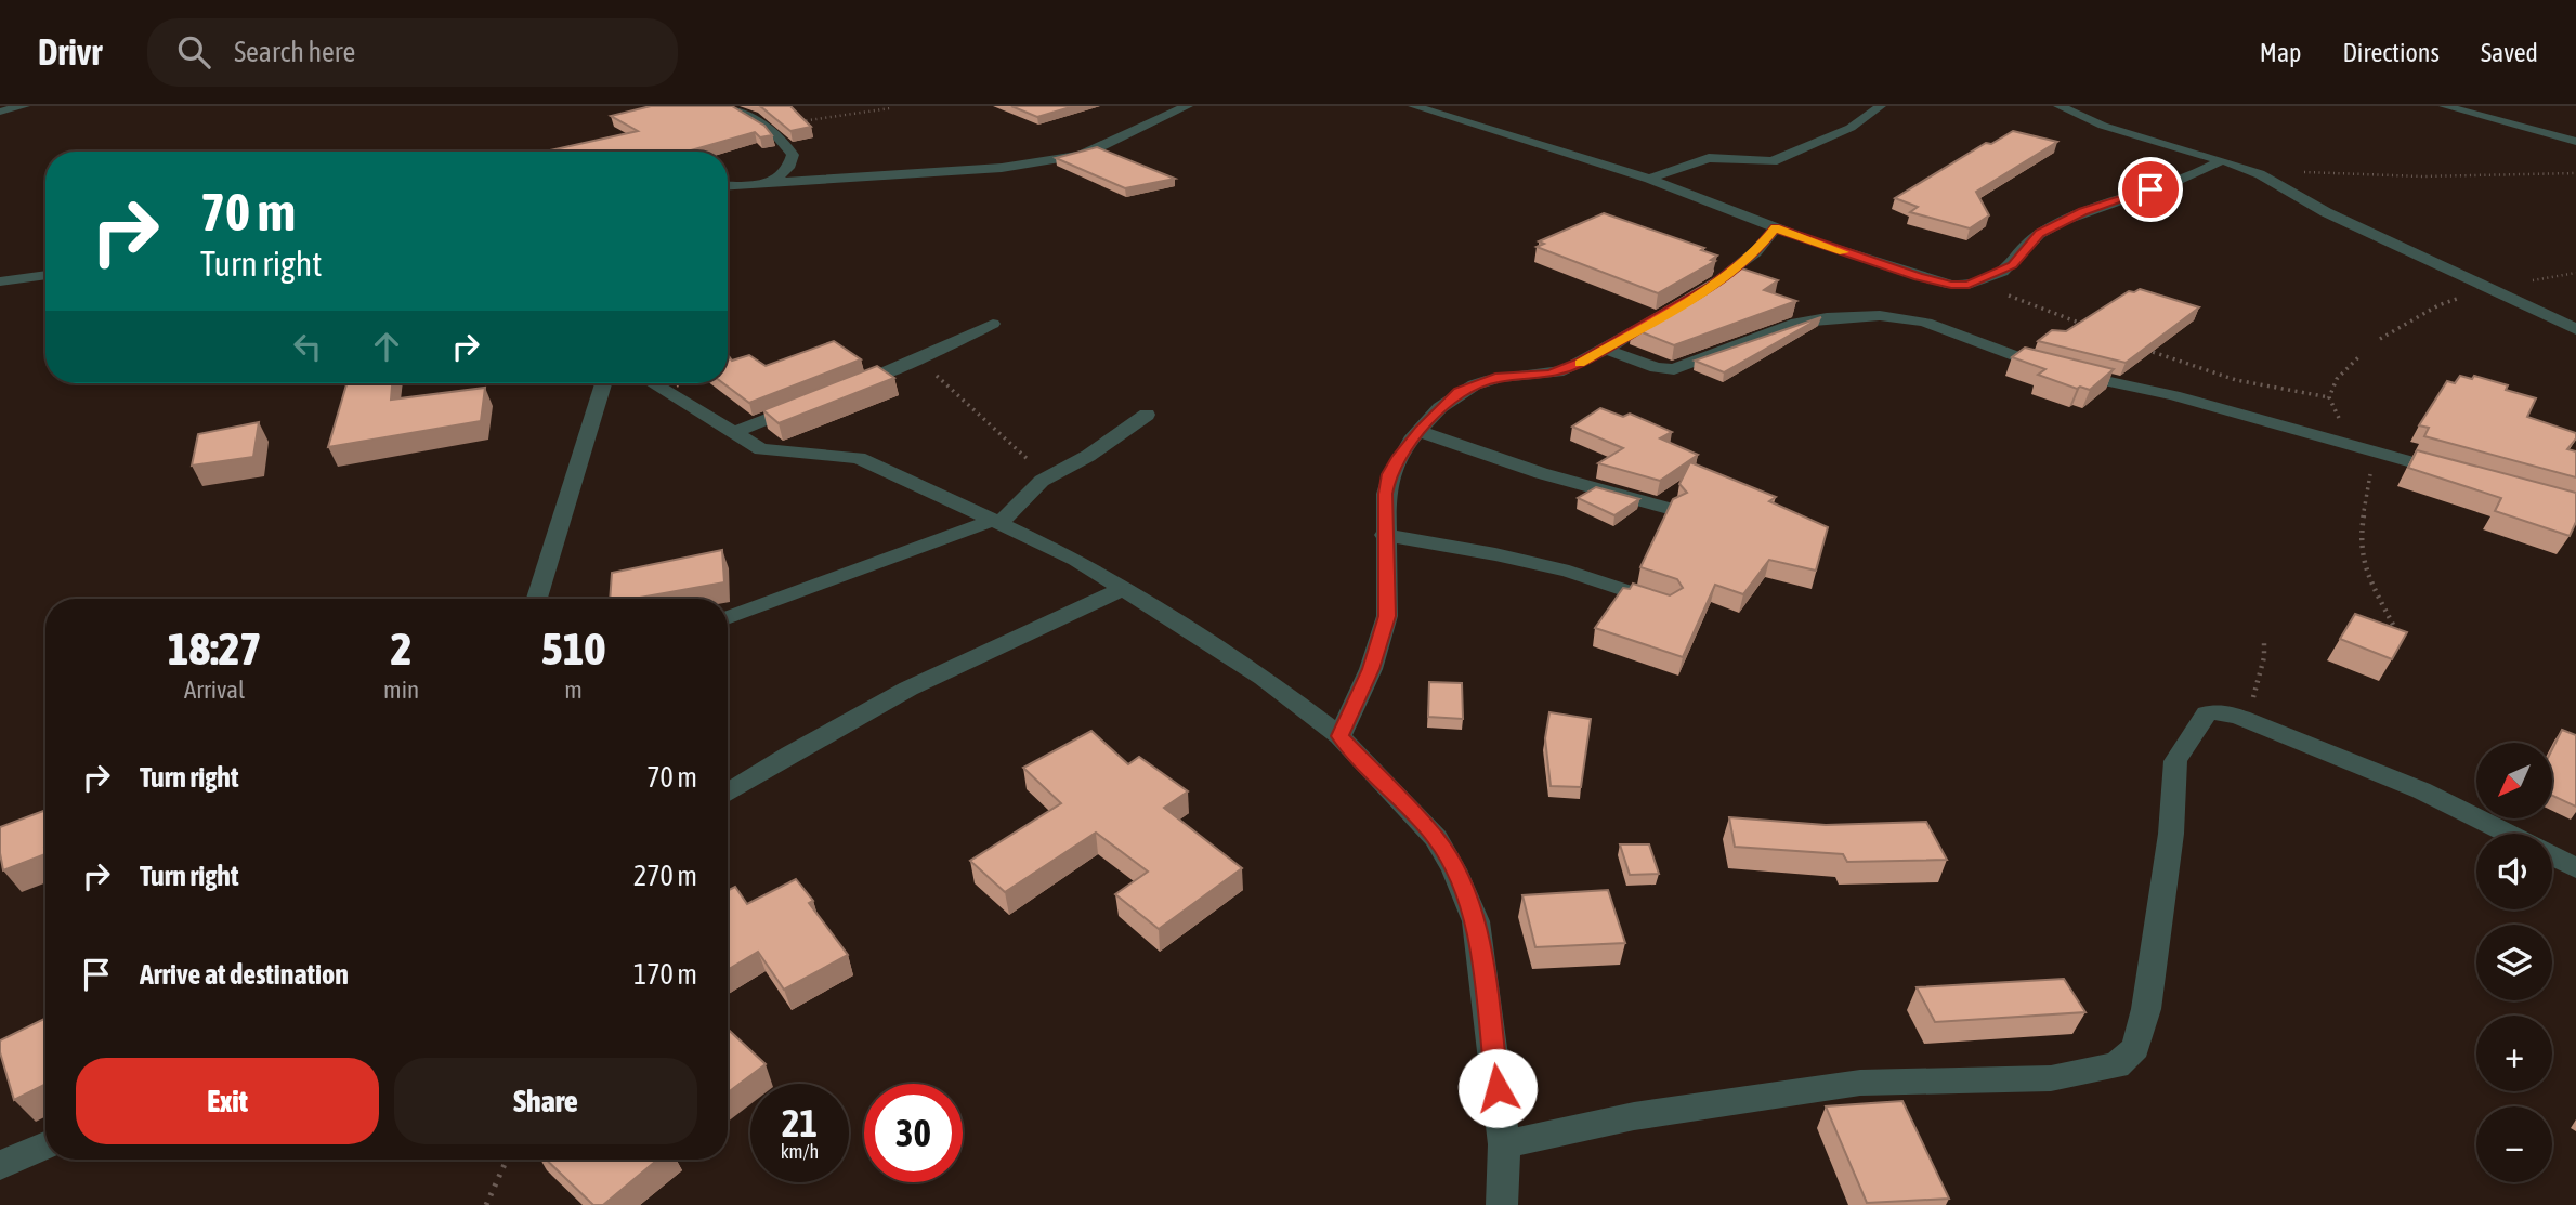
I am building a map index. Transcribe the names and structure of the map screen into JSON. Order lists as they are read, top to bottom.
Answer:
{
  "north": "bottom left",
  "page": {
    "header": "Drivr",
    "search": "Search here",
    "nav": ["Map", "Directions", "Saved"],
    "turn": ["70 m", "Turn right"],
    "eta": [
      "18:27",
      "Arrival",
      "2",
      "min",
      "510",
      "m"
    ],
    "list": [
      {
        "name": "Turn right",
        "value": "70 m"
      },
      {
        "name": "Turn right",
        "value": "270 m"
      },
      {
        "name": "Arrive at destination",
        "value": "170 m"
      }
    ],
    "map_buttons": ["+", "−"],
    "buttons": ["Exit", "Share"],
    "speed": "21 km/h",
    "limit": "30"
  }
}
